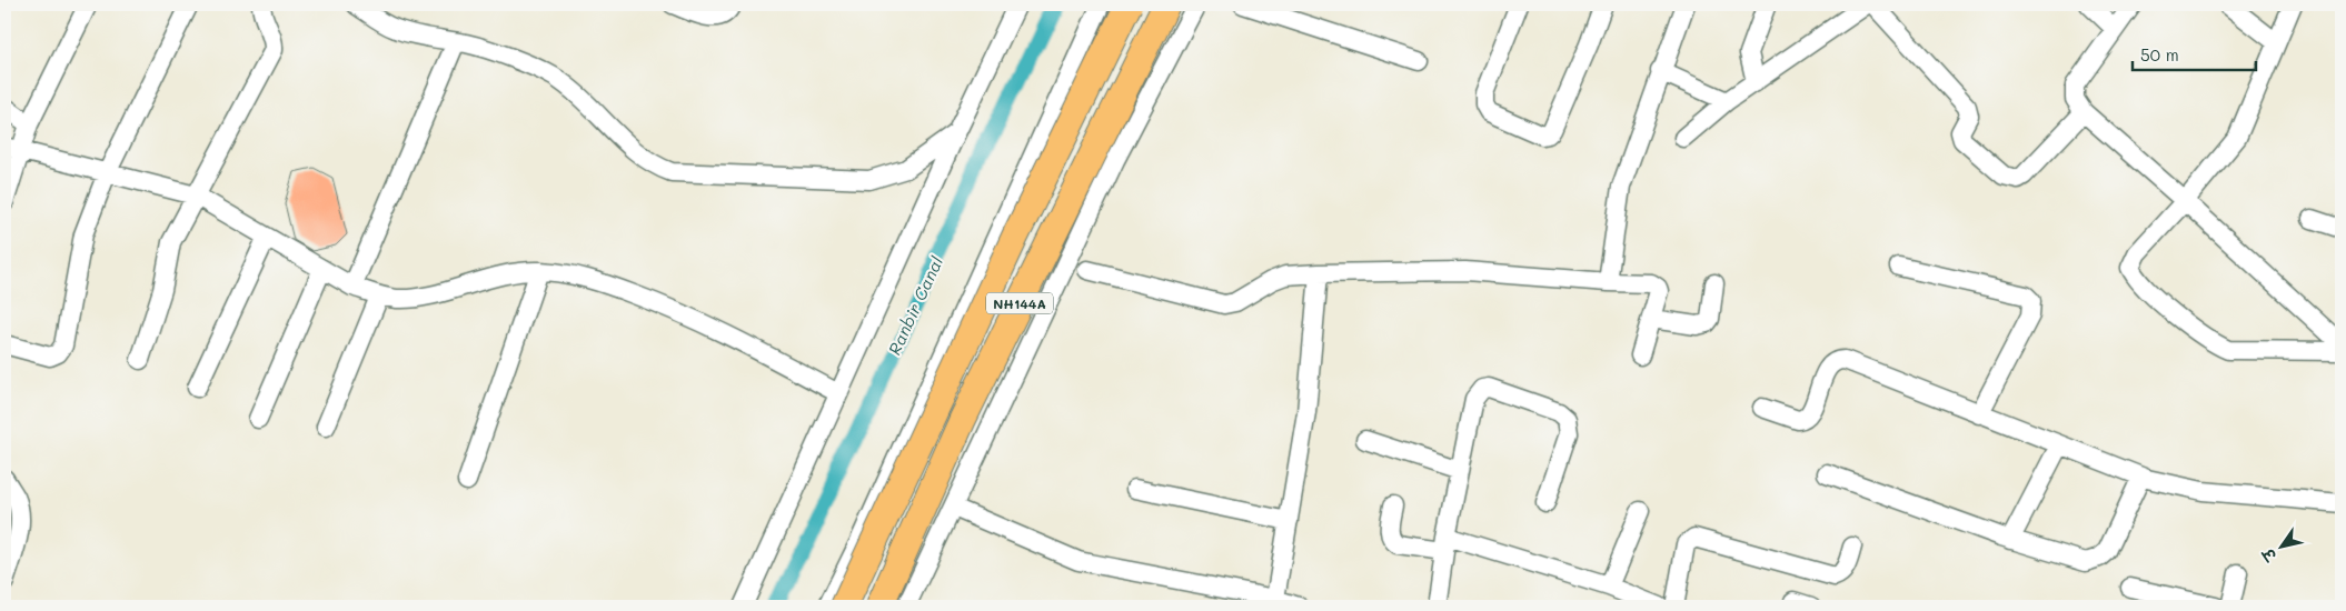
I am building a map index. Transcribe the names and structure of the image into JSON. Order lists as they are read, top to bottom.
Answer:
{
  "streets": {
    "highway": ["NH144A"]
  },
  "water": ["Ranbir Canal"],
  "scale_bar": "50 m",
  "north": "bottom left"
}
